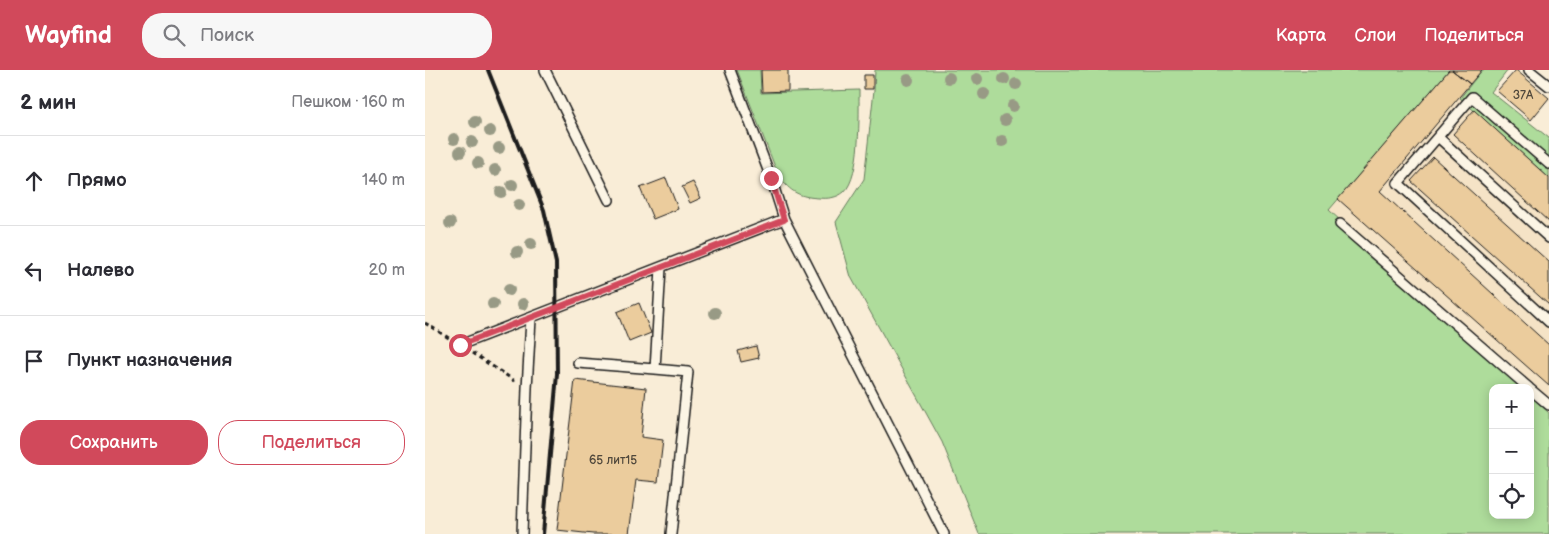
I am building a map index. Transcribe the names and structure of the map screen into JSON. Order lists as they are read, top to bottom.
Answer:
{
  "house_numbers": ["37А", "65 лит15"],
  "page": {
    "header": "Wayfind",
    "search": "Поиск",
    "nav": ["Карта", "Слои", "Поделиться"],
    "heading": ["2 мин", "Пешком · 160 m"],
    "list": [
      ["Прямо", "140 m"],
      ["Налево", "20 m"],
      "Пункт назначения"
    ],
    "map_buttons": ["+", "−"],
    "buttons": ["Сохранить", "Поделиться"]
  }
}
